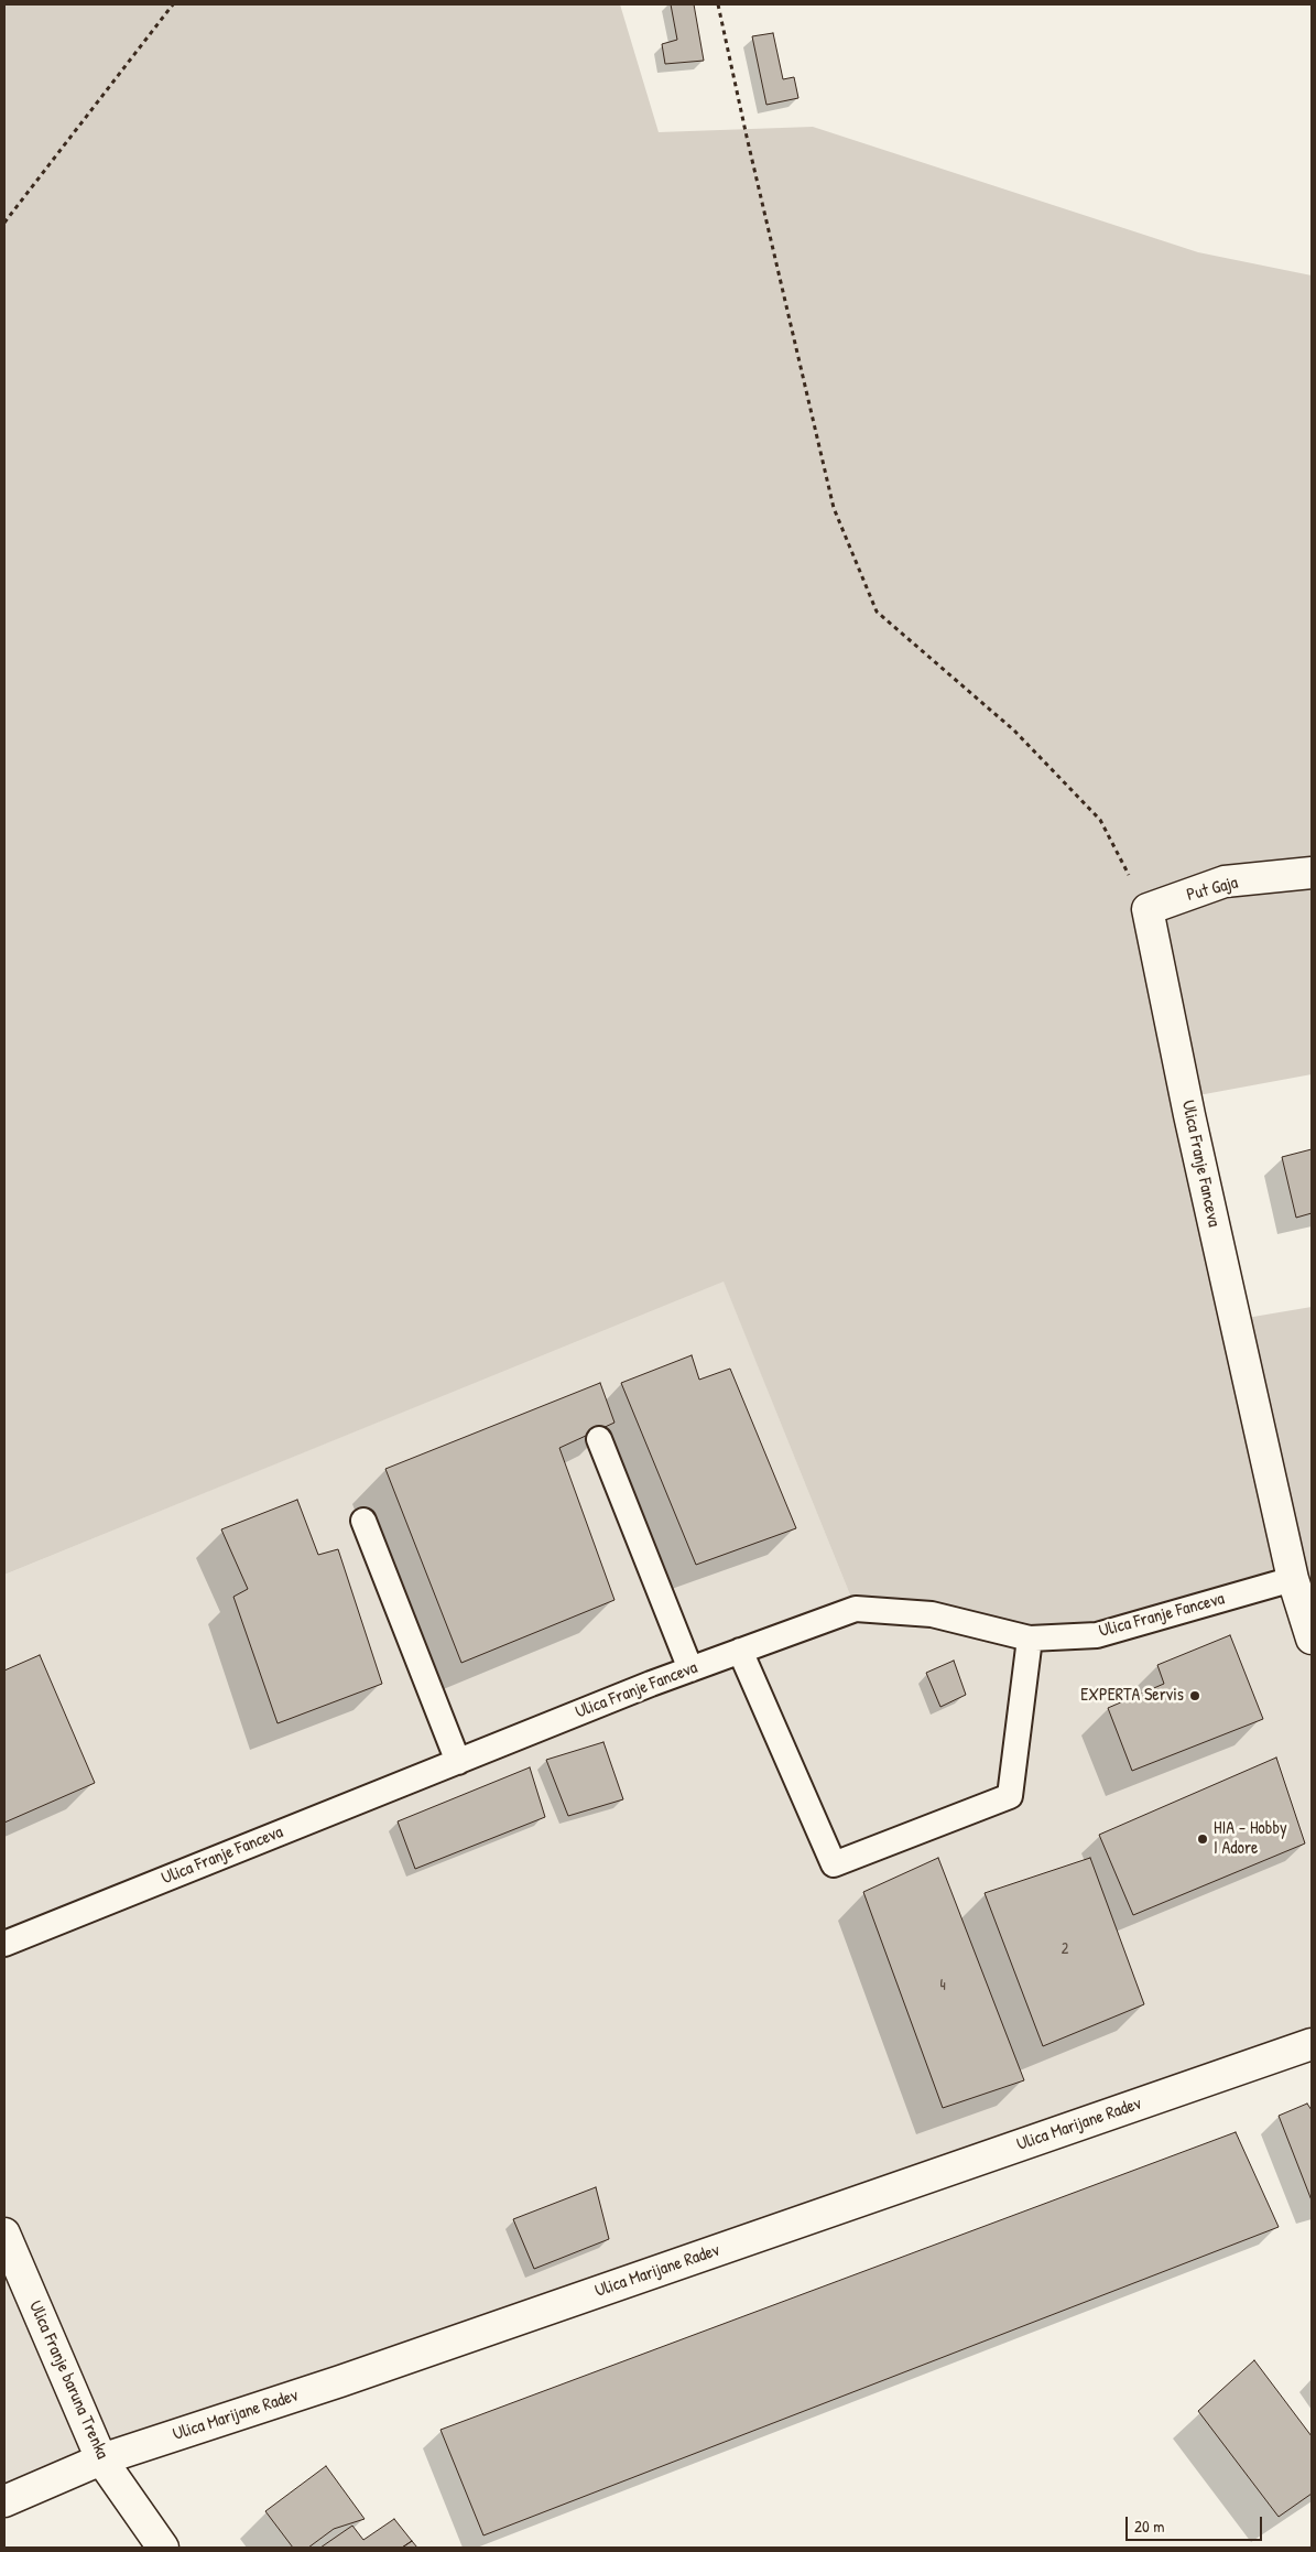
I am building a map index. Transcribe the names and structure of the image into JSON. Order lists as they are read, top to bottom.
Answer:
{
  "streets": {
    "street": [
      "Put Gaja",
      "Ulica Franje Fanceva",
      "Ulica Marijane Radev",
      "Ulica Franje baruna Trenka"
    ]
  },
  "crossings": [
    ["Put Gaja", "Ulica Franje Fanceva"],
    ["Ulica Marijane Radev", "Ulica Franje baruna Trenka"]
  ],
  "places": ["EXPERTA Servis", "HIA - Hobby I Adore"],
  "house_numbers": ["2", "4"],
  "scale_bar": "20 m"
}
